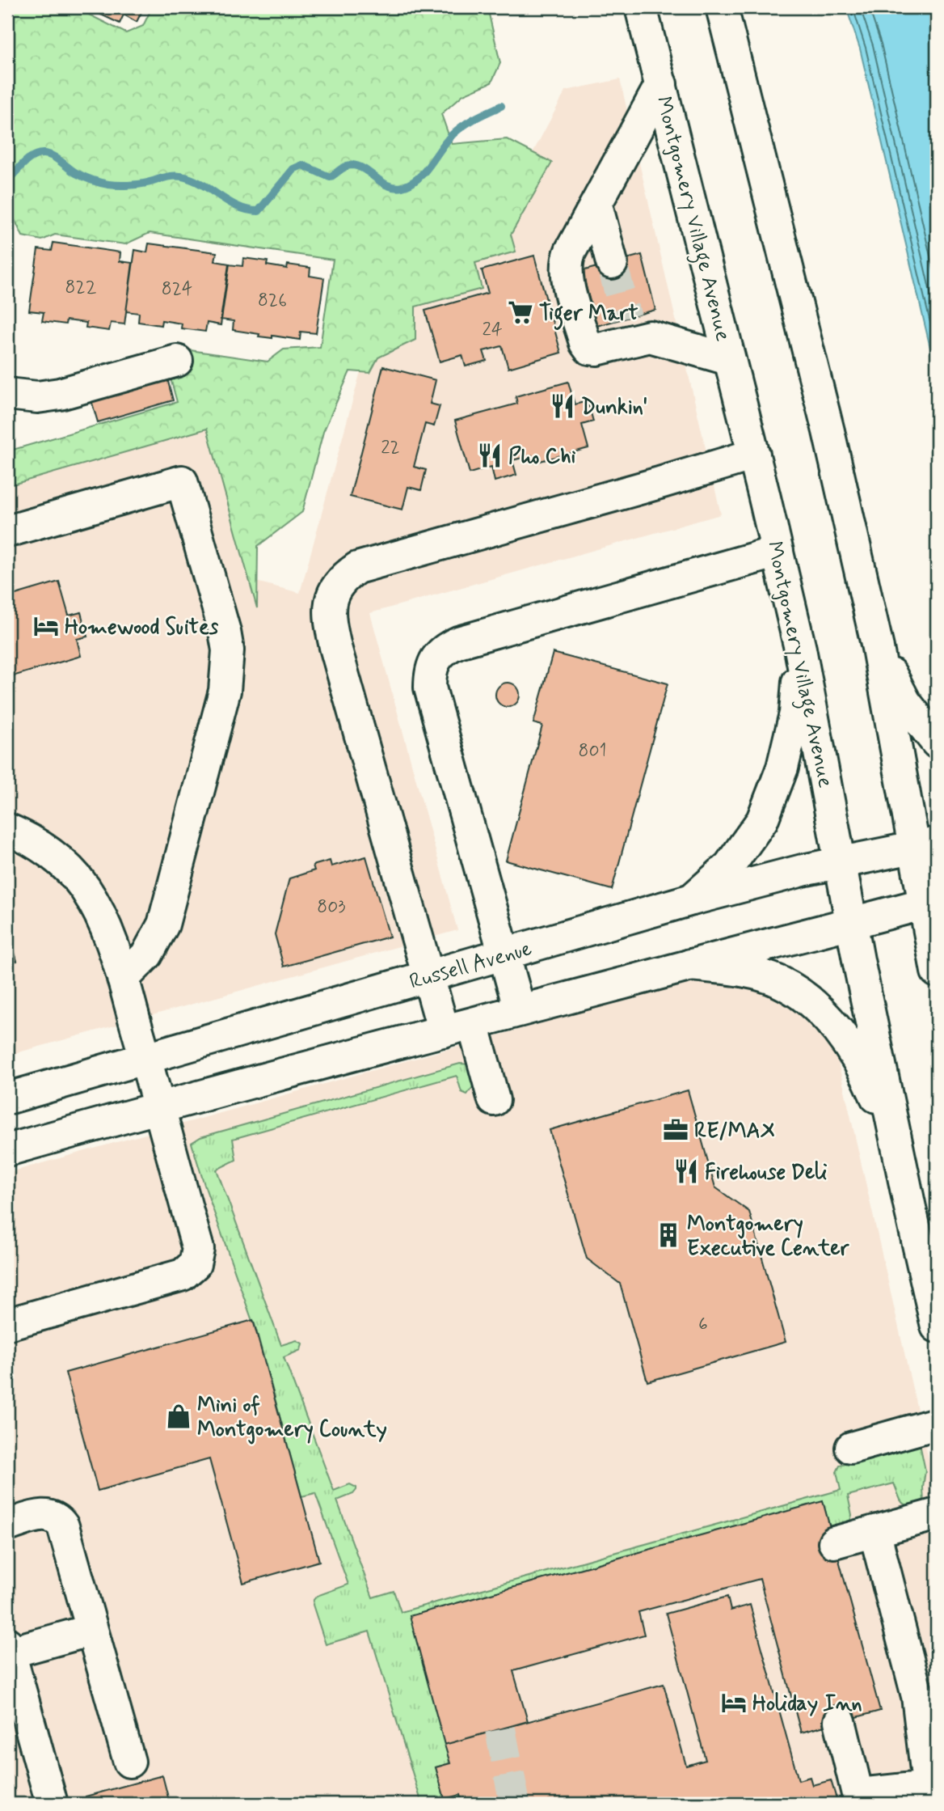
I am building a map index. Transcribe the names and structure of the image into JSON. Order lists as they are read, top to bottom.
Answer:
{
  "streets": {
    "main road": ["Montgomery Village Avenue", "Russell Avenue"]
  },
  "crossings": [
    ["Montgomery Village Avenue", "Russell Avenue"]
  ],
  "places": {
    "supermarket": ["Tiger Mart"],
    "restaurant": ["Dunkin'", "Pho Chi", "Firehouse Deli"],
    "hotel": ["Homewood Suites", "Holiday Inn"],
    "office": ["RE/MAX"],
    "building": ["Montgomery Executive Center"],
    "shop": ["Mini of Montgomery County"]
  },
  "house_numbers": [
    "822",
    "824",
    "826",
    "24",
    "22",
    "801",
    "803",
    "6"
  ]
}
